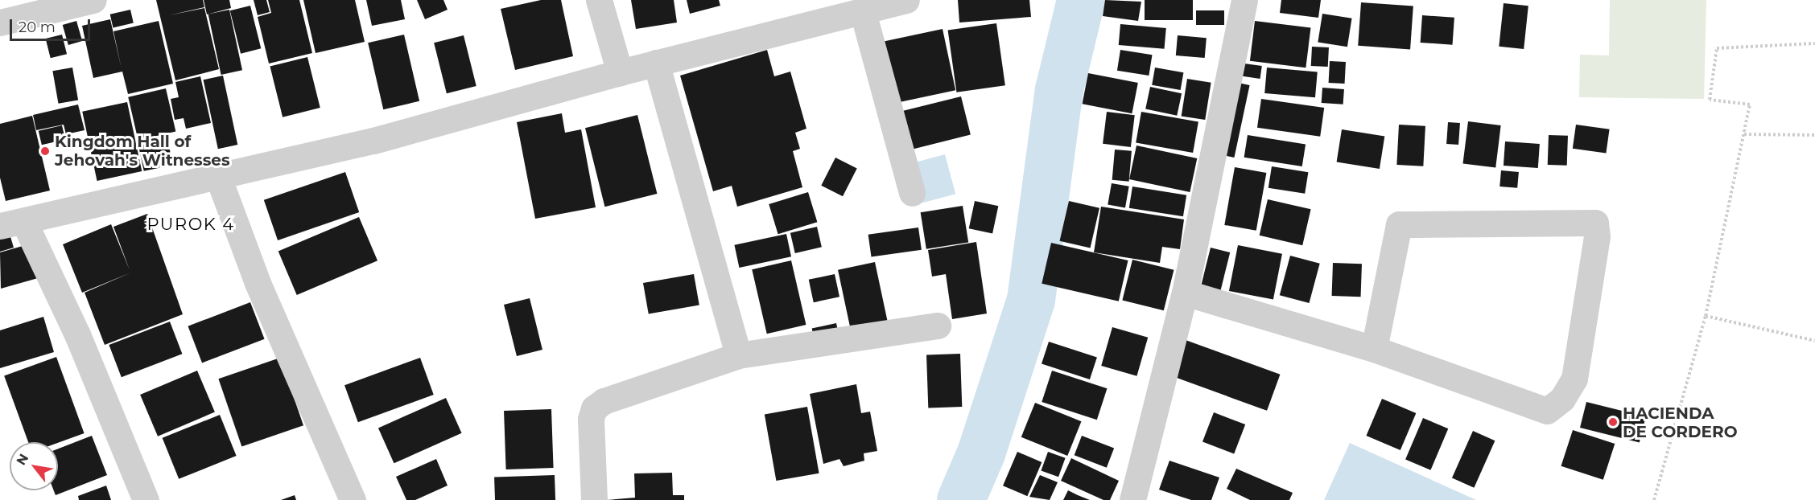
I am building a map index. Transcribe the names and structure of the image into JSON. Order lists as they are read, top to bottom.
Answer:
{
  "districts": ["PUROK 4"],
  "places": ["Kingdom Hall of Jehovah's Witnesses", "HACIENDA DE CORDERO"],
  "scale_bar": "20 m",
  "north": "top left"
}
